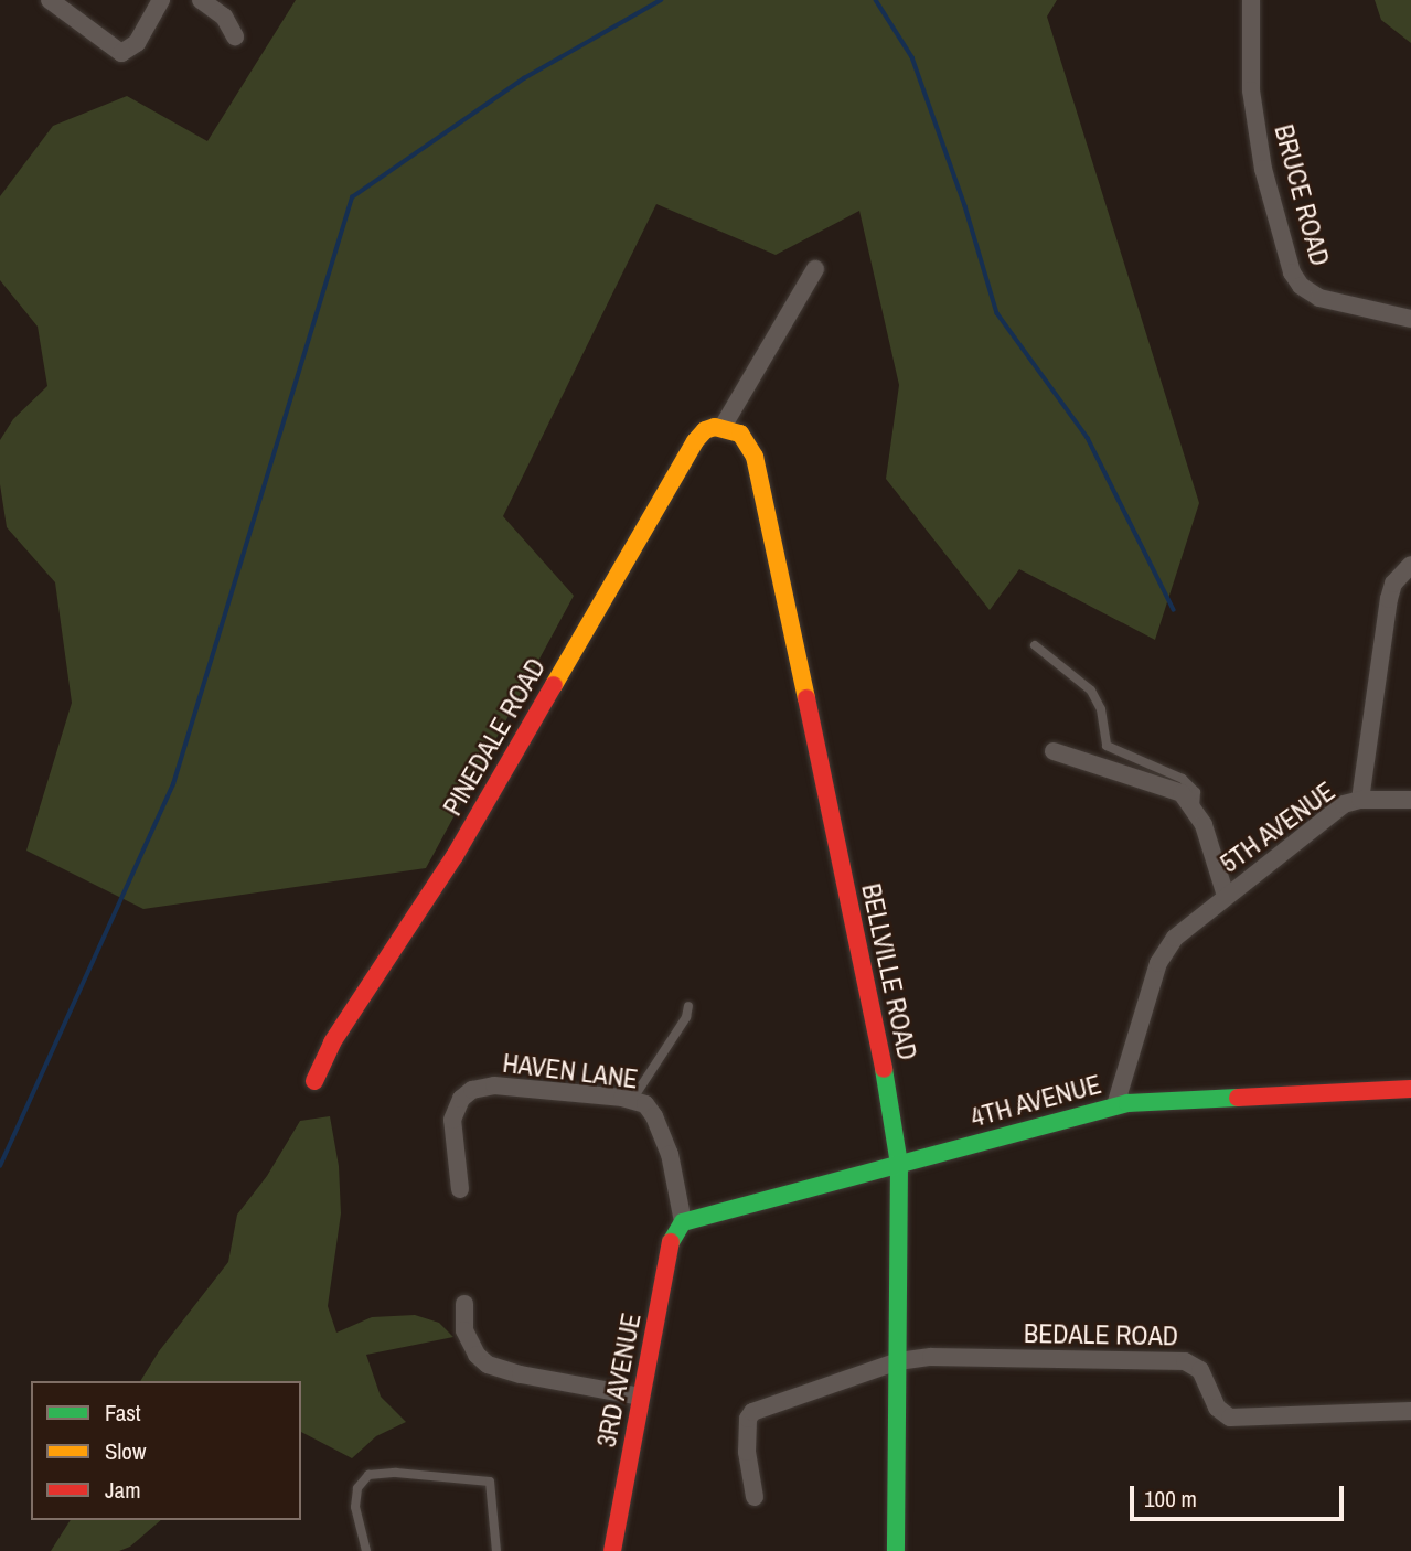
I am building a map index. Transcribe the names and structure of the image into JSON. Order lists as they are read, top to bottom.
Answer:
{
  "streets": {
    "street": [
      "BRUCE ROAD",
      "PINEDALE ROAD",
      "5TH AVENUE",
      "BELLVILLE ROAD",
      "HAVEN LANE",
      "4TH AVENUE",
      "BEDALE ROAD",
      "3RD AVENUE"
    ]
  },
  "crossings": [
    ["PINEDALE ROAD", "BELLVILLE ROAD"],
    ["5TH AVENUE", "4TH AVENUE"],
    ["BELLVILLE ROAD", "4TH AVENUE"],
    ["BELLVILLE ROAD", "BEDALE ROAD"],
    ["HAVEN LANE", "4TH AVENUE"],
    ["HAVEN LANE", "3RD AVENUE"],
    ["4TH AVENUE", "3RD AVENUE"]
  ],
  "legend": ["Fast", "Slow", "Jam"],
  "scale_bar": "100 m"
}
